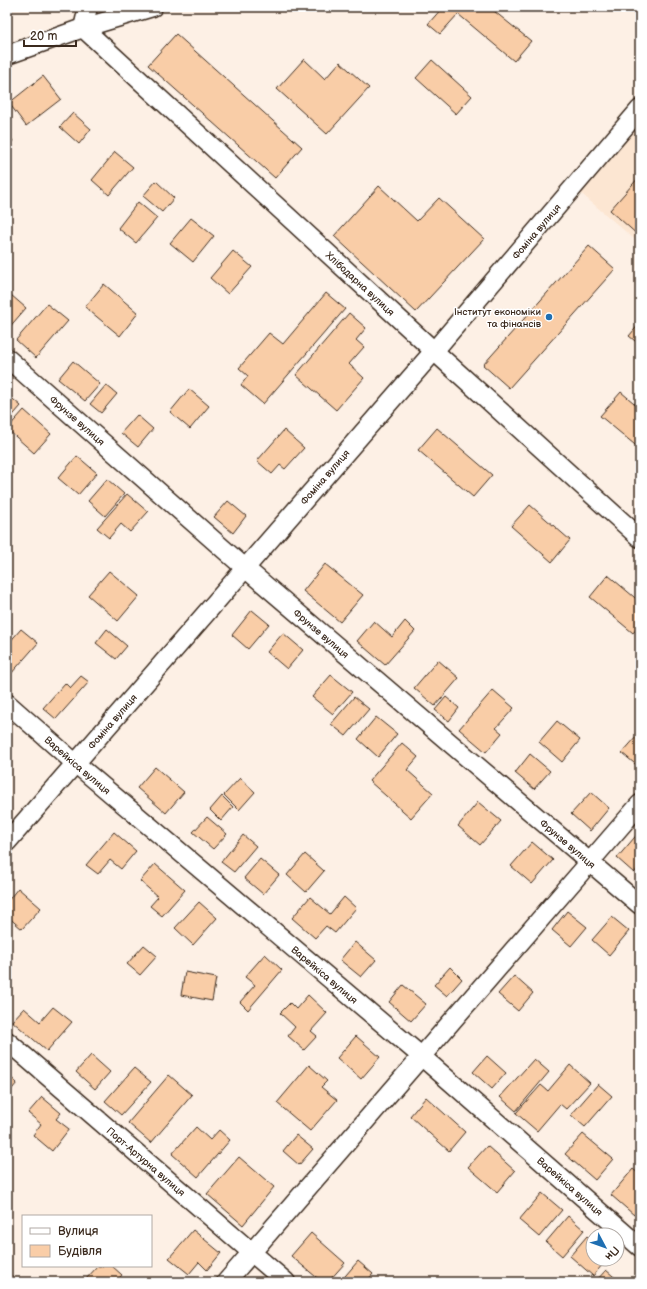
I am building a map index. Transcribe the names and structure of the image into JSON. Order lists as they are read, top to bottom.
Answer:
{
  "streets": {
    "street": [
      "Фоміна вулиця",
      "Хлібодарна вулиця",
      "Фрунзе вулиця",
      "Варейкіса вулиця",
      "Порт-Артурна вулиця"
    ]
  },
  "crossings": [
    ["Фоміна вулиця", "Хлібодарна вулиця"],
    ["Фоміна вулиця", "Фрунзе вулиця"],
    ["Фоміна вулиця", "Варейкіса вулиця"]
  ],
  "places": ["Інститут економіки та фінансів"],
  "legend": ["Вулиця", "Будівля"],
  "scale_bar": "20 m",
  "north": "bottom right"
}
